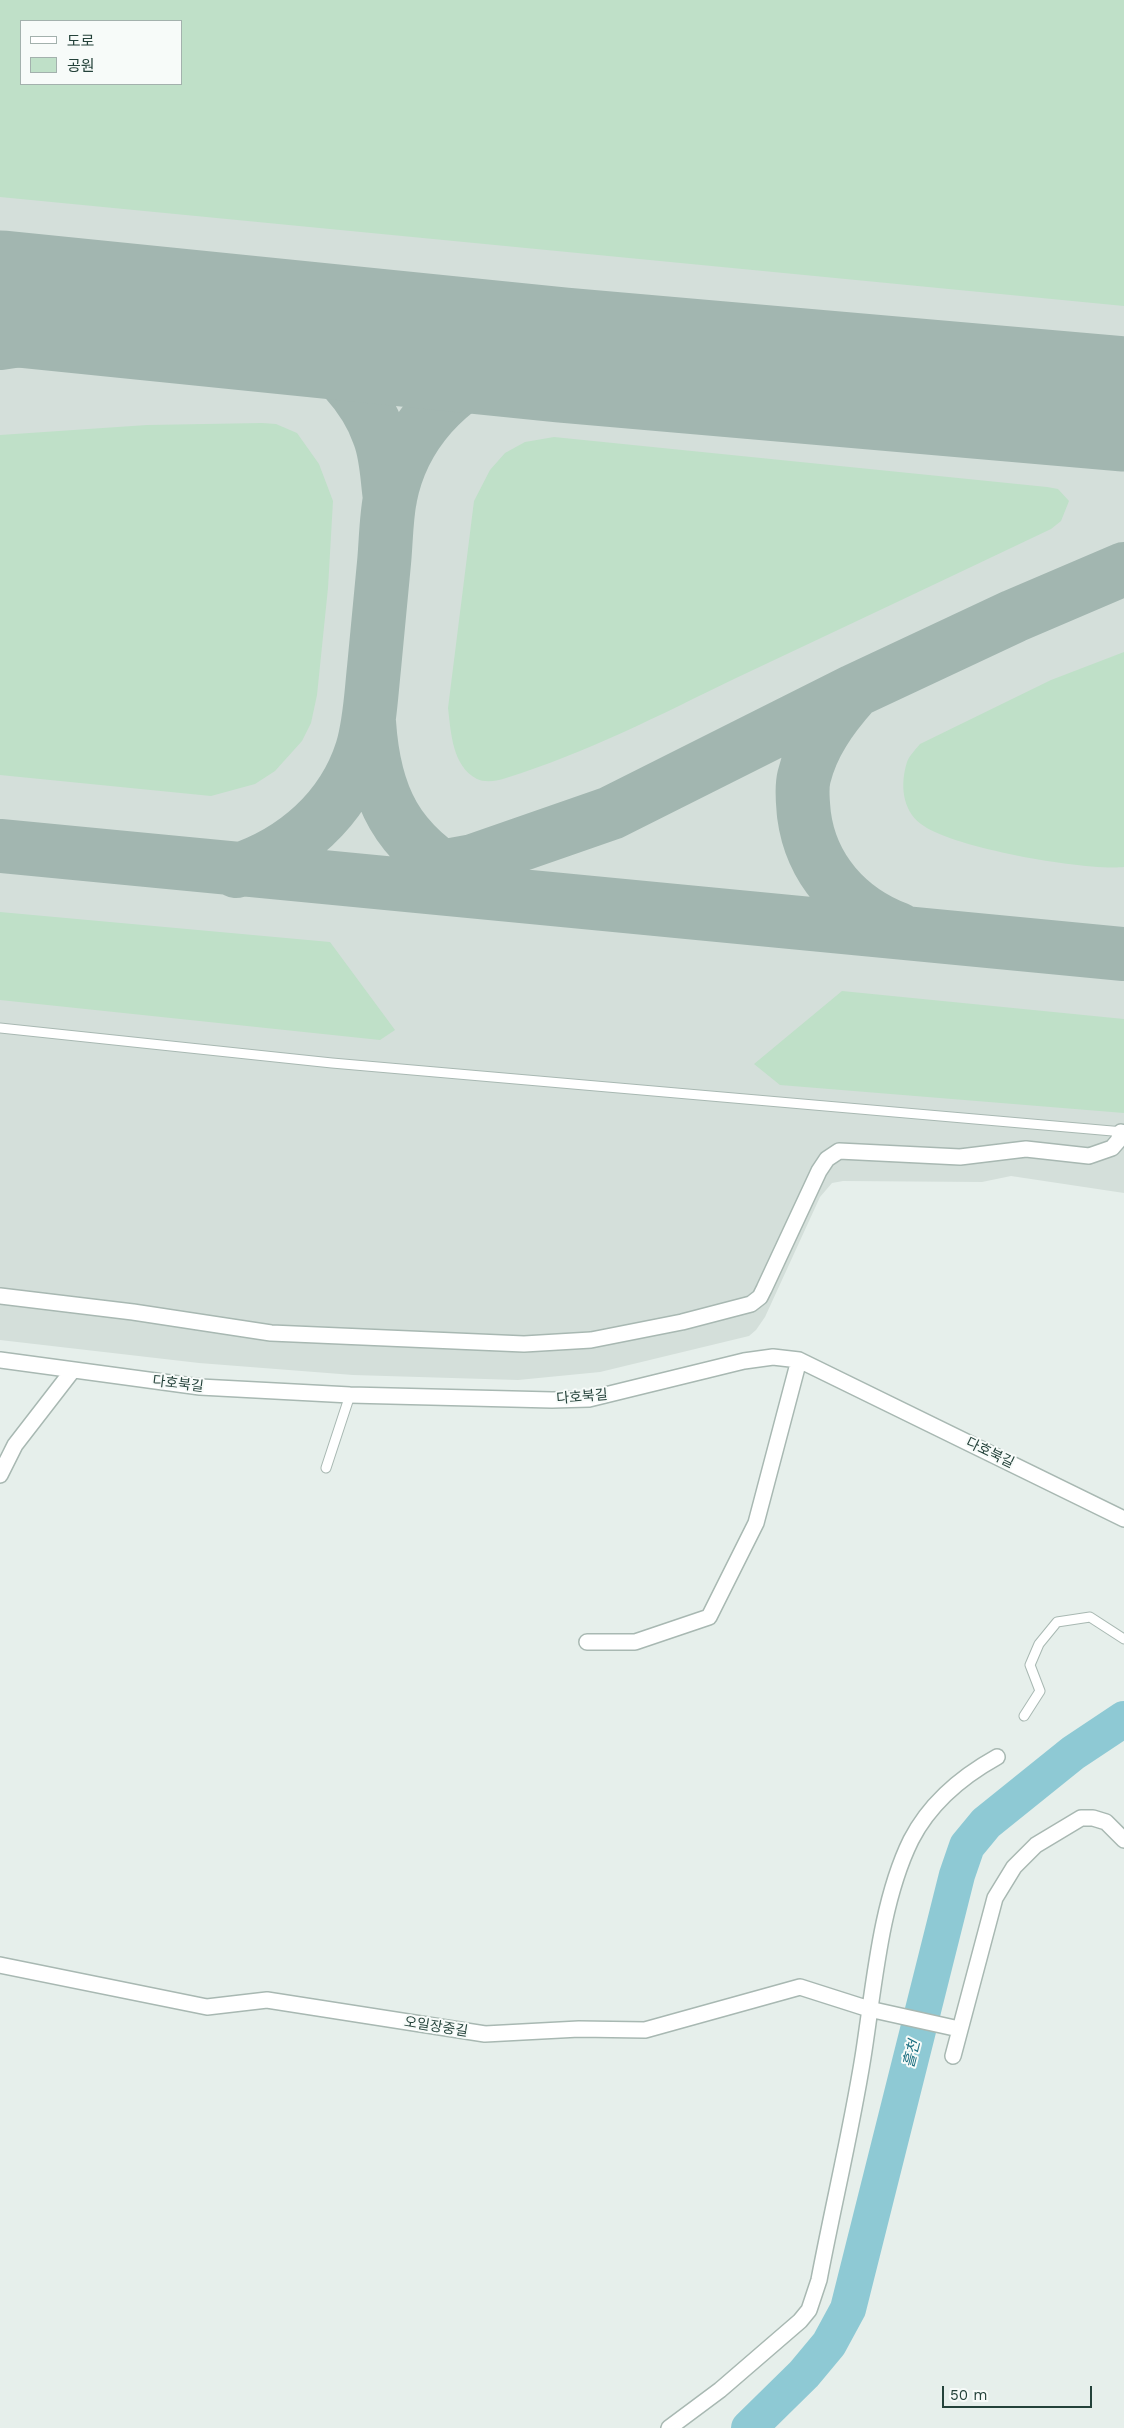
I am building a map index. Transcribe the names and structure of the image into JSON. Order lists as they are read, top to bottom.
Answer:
{
  "streets": {
    "street": ["다호북길", "오일장중길"]
  },
  "water": ["흘천"],
  "legend": ["도로", "공원"],
  "scale_bar": "50 m"
}
